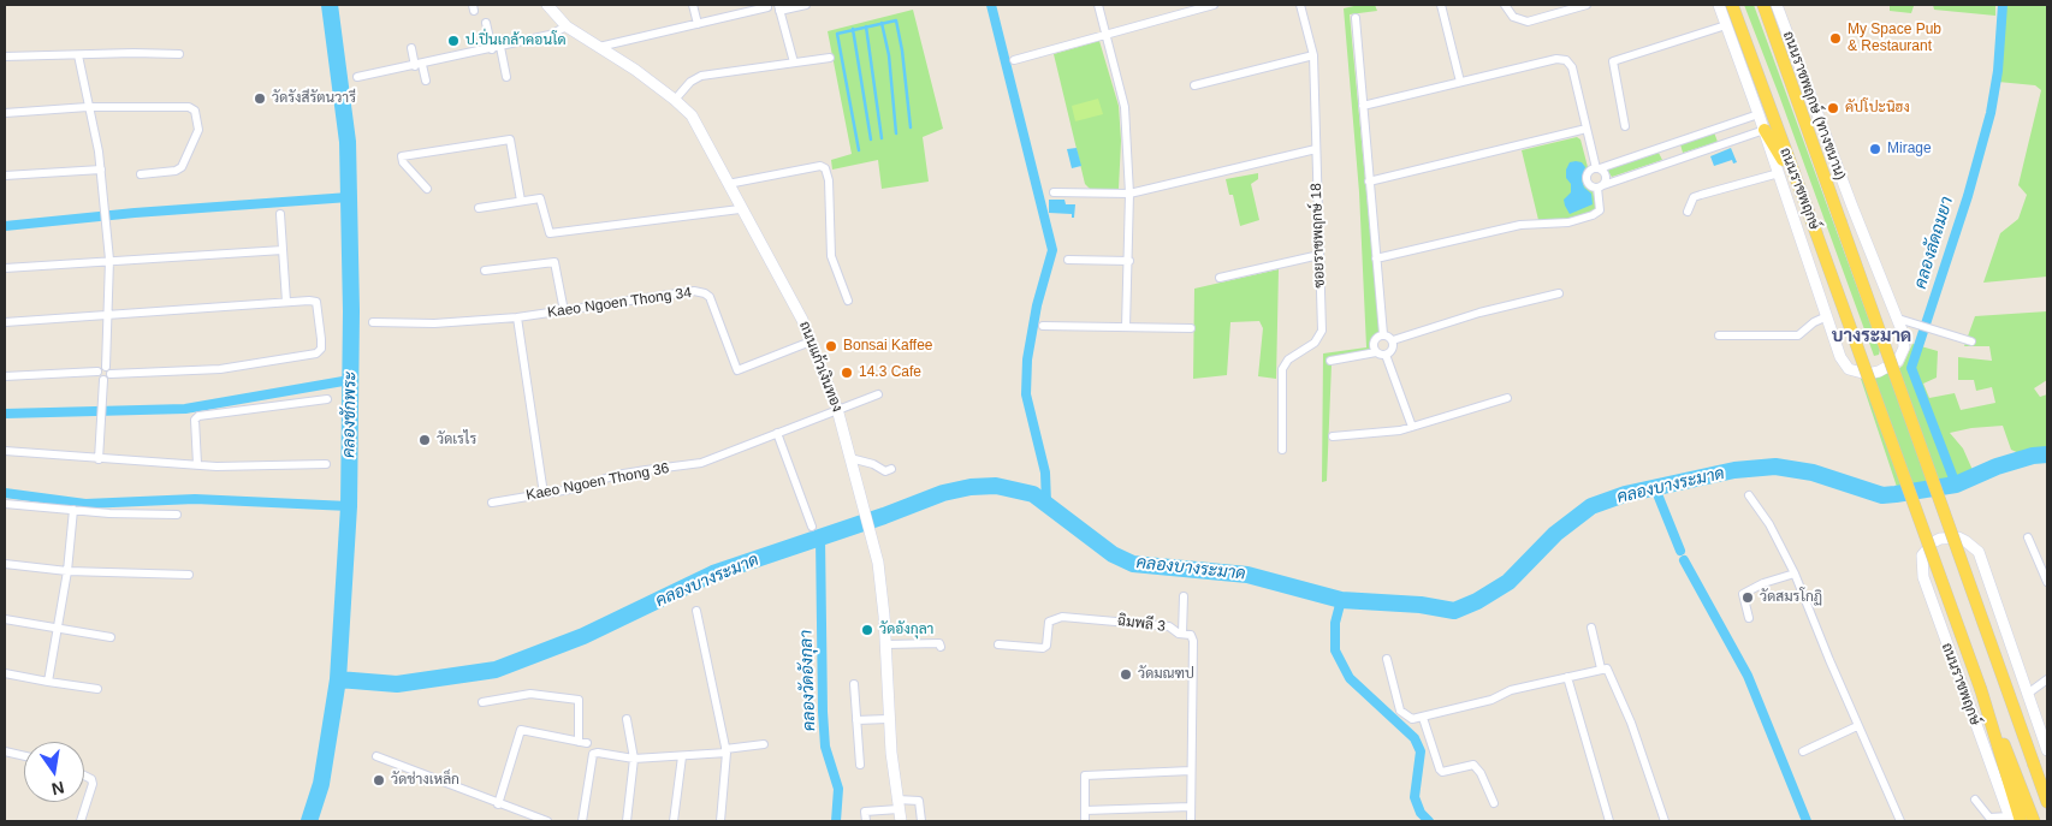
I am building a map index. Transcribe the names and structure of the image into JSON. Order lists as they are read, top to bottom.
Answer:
{
  "streets": {
    "main road": ["ถนนราชพฤกษ์ (ทางขนาน)", "ถนนราชพฤกษ์", "ถนนแก้วเงินทอง"],
    "street": [
      "ซอยราชพฤกษ์ 18",
      "Kaeo Ngoen Thong 34",
      "Kaeo Ngoen Thong 36",
      "ฉิมพลี 3"
    ]
  },
  "crossings": [
    ["ถนนราชพฤกษ์ (ทางขนาน)", "ถนนราชพฤกษ์"],
    ["Kaeo Ngoen Thong 34", "ถนนแก้วเงินทอง"],
    ["ถนนแก้วเงินทอง", "Kaeo Ngoen Thong 36"]
  ],
  "districts": ["บางระมาด"],
  "water": [
    "คลองลัดถมยา",
    "คลองชักพระ",
    "คลองบางระมาด",
    "คลองวัดอังกุลา"
  ],
  "places": [
    "My Space Pub & Restaurant",
    "ป.ปิ่นเกล้าคอนโด",
    "วัดรังสีรัตนวารี",
    "คัปโปะนิฮง",
    "Mirage",
    "Bonsai Kaffee",
    "14.3 Cafe",
    "วัดเรไร",
    "วัดสมรโกฏิ",
    "วัดอังกุลา",
    "วัดมณฑป",
    "วัดช่างเหล็ก"
  ],
  "north": "bottom"
}
